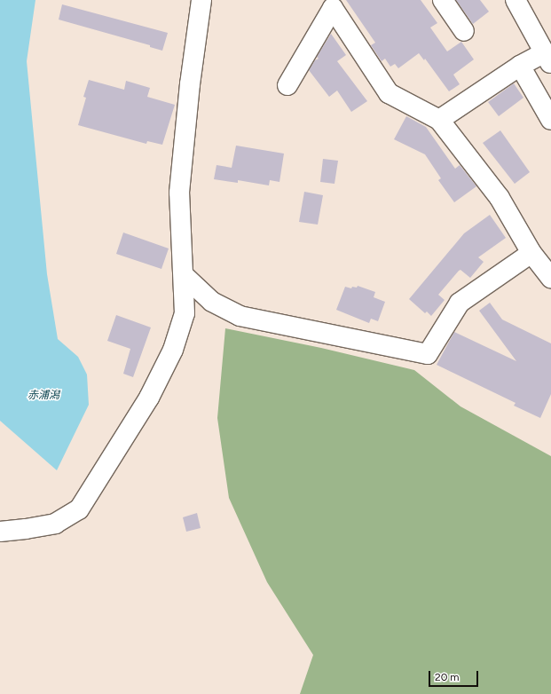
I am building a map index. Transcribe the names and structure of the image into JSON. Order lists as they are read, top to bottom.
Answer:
{
  "water": ["赤浦潟"],
  "scale_bar": "20 m"
}
